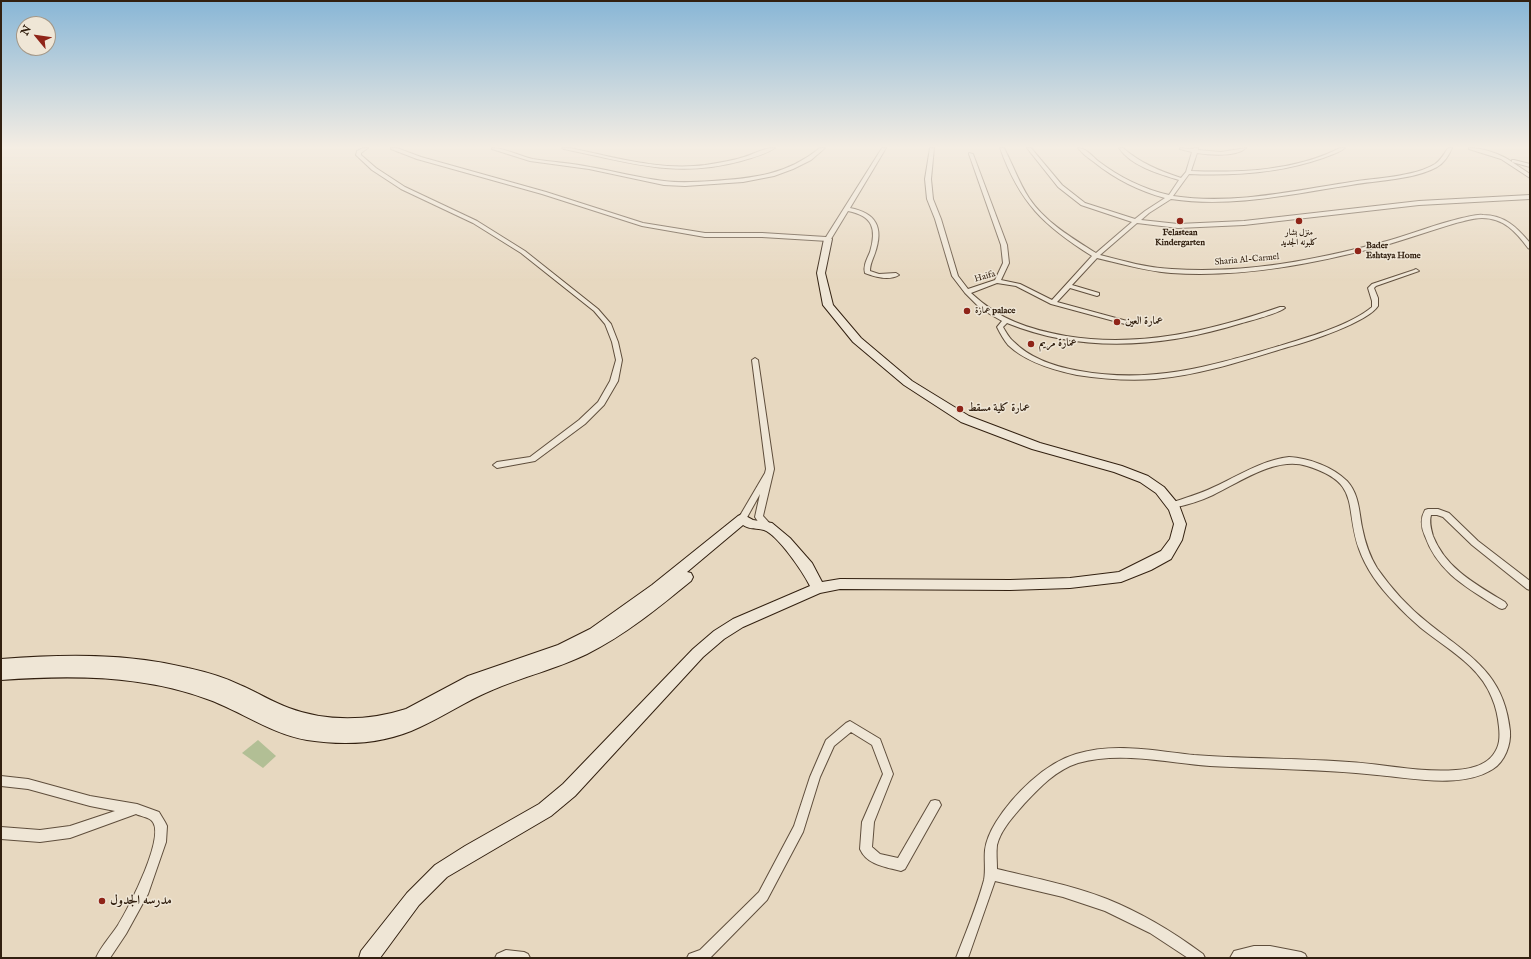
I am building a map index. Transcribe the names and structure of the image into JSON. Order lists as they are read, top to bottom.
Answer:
{
  "streets": {
    "street": ["Sharia Al-Carmel", "Haifa"]
  },
  "places": [
    "Felastean Kindergarten",
    "منزل بشار كلبونه الجديد",
    "Bader Eshtaya Home",
    "عمارة palace",
    "عمارة العين",
    "عمارة مريم",
    "عمارة كلية مسقط",
    "مدرسه الجدول"
  ],
  "north": "top left"
}
